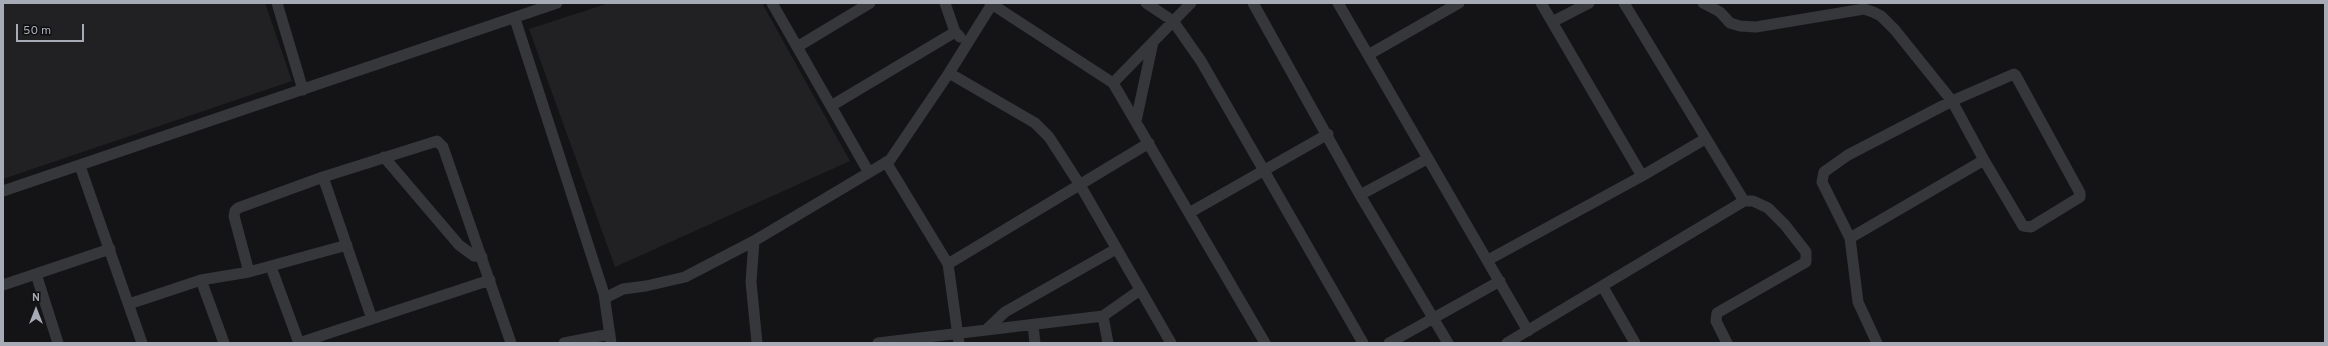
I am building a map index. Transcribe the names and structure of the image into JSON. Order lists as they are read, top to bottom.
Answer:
{
  "scale_bar": "50 m",
  "north": "top"
}
